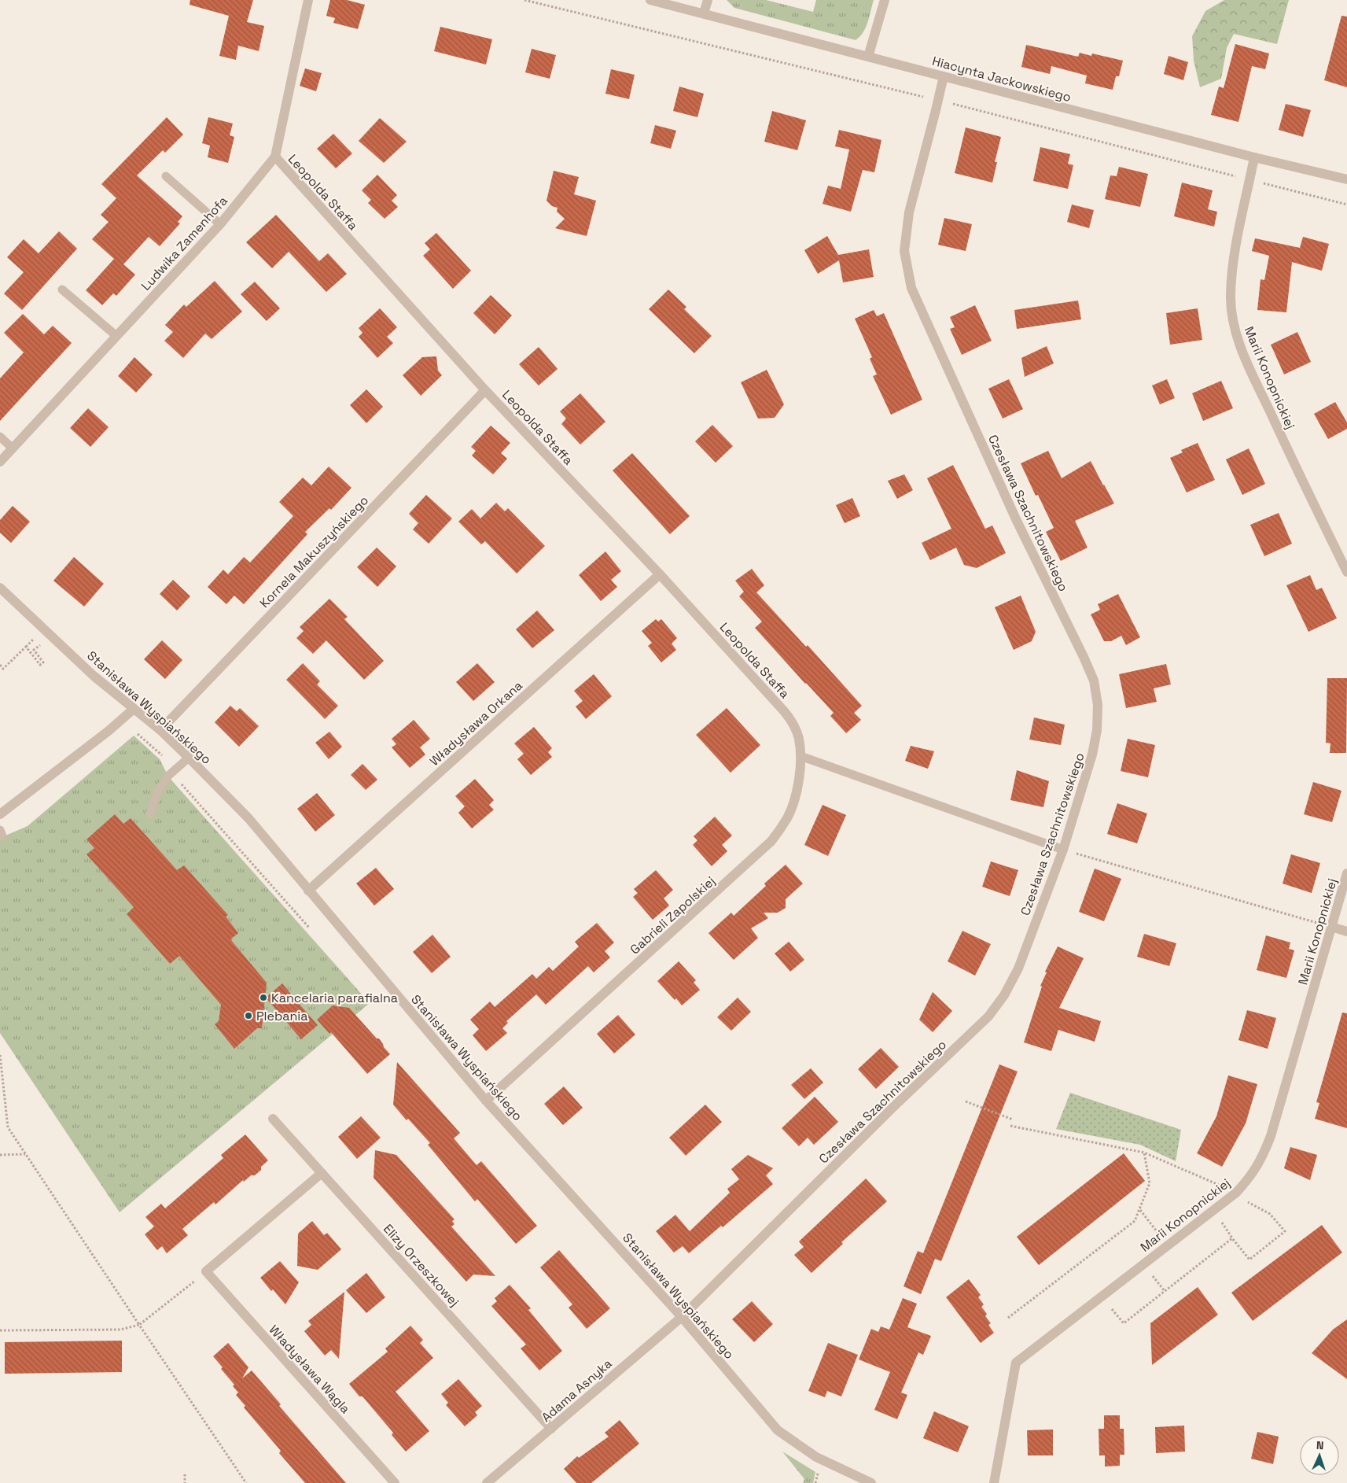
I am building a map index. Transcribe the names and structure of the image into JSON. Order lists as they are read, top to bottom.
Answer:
{
  "streets": {
    "street": [
      "Hiacynta Jackowskiego",
      "Leopolda Staffa",
      "Ludwika Zamenhofa",
      "Marii Konopnickiej",
      "Czesława Szachnitowskiego",
      "Kornela Makuszyńskiego",
      "Stanisława Wyspiańskiego",
      "Władysława Orkana",
      "Gabrieli Zapolskiej",
      "Elizy Orzeszkowej",
      "Władysława Wągla",
      "Adama Asnyka"
    ]
  },
  "crossings": [
    ["Hiacynta Jackowskiego", "Marii Konopnickiej"],
    ["Hiacynta Jackowskiego", "Czesława Szachnitowskiego"],
    ["Leopolda Staffa", "Ludwika Zamenhofa"],
    ["Leopolda Staffa", "Kornela Makuszyńskiego"],
    ["Leopolda Staffa", "Władysława Orkana"],
    ["Leopolda Staffa", "Gabrieli Zapolskiej"],
    ["Czesława Szachnitowskiego", "Stanisława Wyspiańskiego"],
    ["Czesława Szachnitowskiego", "Adama Asnyka"],
    ["Kornela Makuszyńskiego", "Stanisława Wyspiańskiego"],
    ["Stanisława Wyspiańskiego", "Władysława Orkana"],
    ["Stanisława Wyspiańskiego", "Gabrieli Zapolskiej"],
    ["Stanisława Wyspiańskiego", "Adama Asnyka"],
    ["Elizy Orzeszkowej", "Adama Asnyka"]
  ],
  "places": ["Kancelaria parafialna", "Plebania"],
  "north": "top"
}
